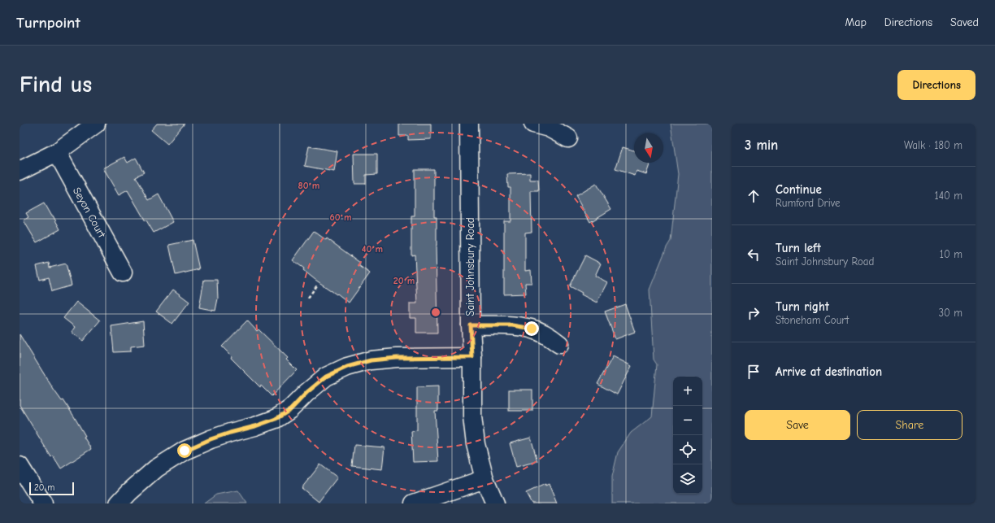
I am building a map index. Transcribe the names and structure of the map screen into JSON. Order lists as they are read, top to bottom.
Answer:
{
  "streets": {
    "street": ["Seyon Court", "Saint Johnsbury Road"]
  },
  "scale_bar": "20 m",
  "north": "bottom",
  "page": {
    "header": "Turnpoint",
    "nav": ["Map", "Directions", "Saved"],
    "buttons": [
      "Directions",
      ["Save", "Share"]
    ],
    "title": "Find us",
    "heading": ["3 min", "Walk · 180 m"],
    "list": [
      ["Continue", "Rumford Drive", "140 m"],
      ["Turn left", "Saint Johnsbury Road", "10 m"],
      ["Turn right", "Stoneham Court", "30 m"],
      "Arrive at destination"
    ],
    "map_buttons": ["+", "−"],
    "scale": "20 m"
  },
  "rings": [
    "80 m",
    "60 m",
    "40 m",
    "20 m"
  ]
}
